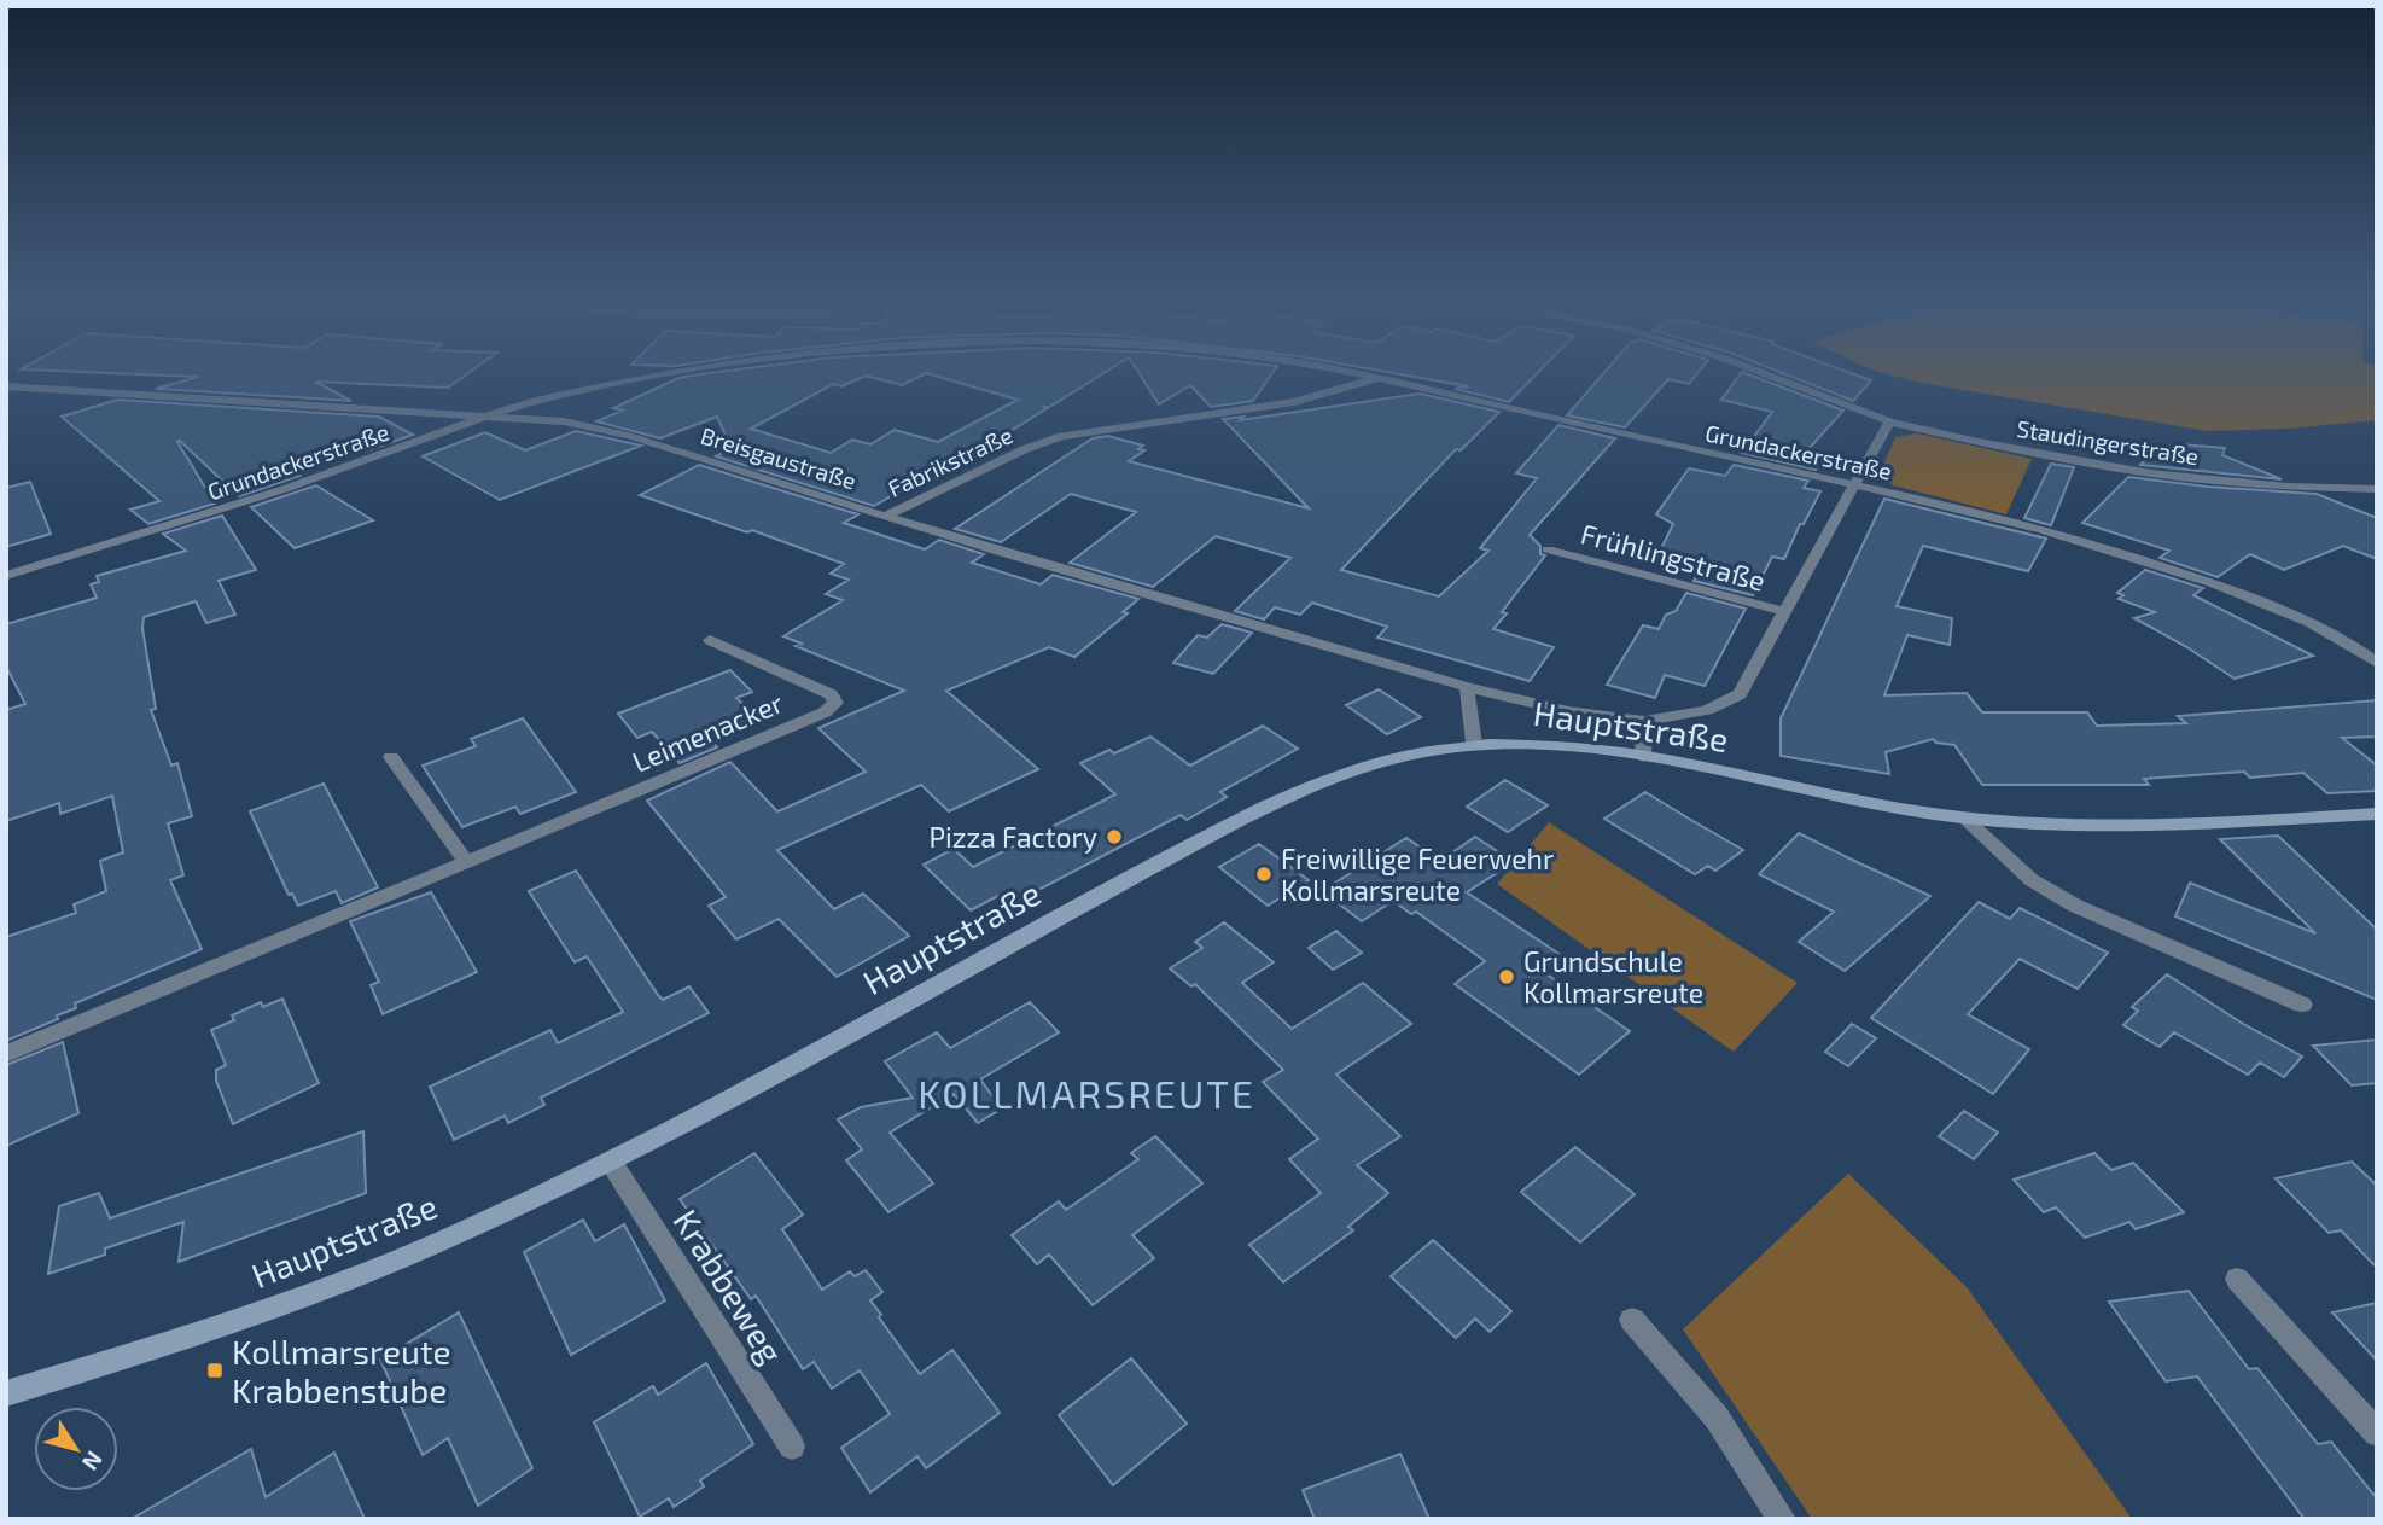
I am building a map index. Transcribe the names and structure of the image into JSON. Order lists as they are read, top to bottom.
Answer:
{
  "streets": {
    "main road": ["Hauptstraße"],
    "street": [
      "Staudingerstraße",
      "Grundackerstraße",
      "Breisgaustraße",
      "Fabrikstraße",
      "Frühlingstraße",
      "Leimenacker",
      "Krabbeweg"
    ]
  },
  "crossings": [
    ["Staudingerstraße", "Frühlingstraße"],
    ["Grundackerstraße", "Breisgaustraße"],
    ["Grundackerstraße", "Fabrikstraße"],
    ["Grundackerstraße", "Frühlingstraße"],
    ["Breisgaustraße", "Fabrikstraße"],
    ["Breisgaustraße", "Frühlingstraße"],
    ["Hauptstraße", "Krabbeweg"]
  ],
  "districts": ["KOLLMARSREUTE"],
  "places": {
    "other": ["Pizza Factory", "Freiwillige Feuerwehr Kollmarsreute", "Grundschule Kollmarsreute"],
    "transit": ["Kollmarsreute Krabbenstube"]
  },
  "north": "bottom right"
}
